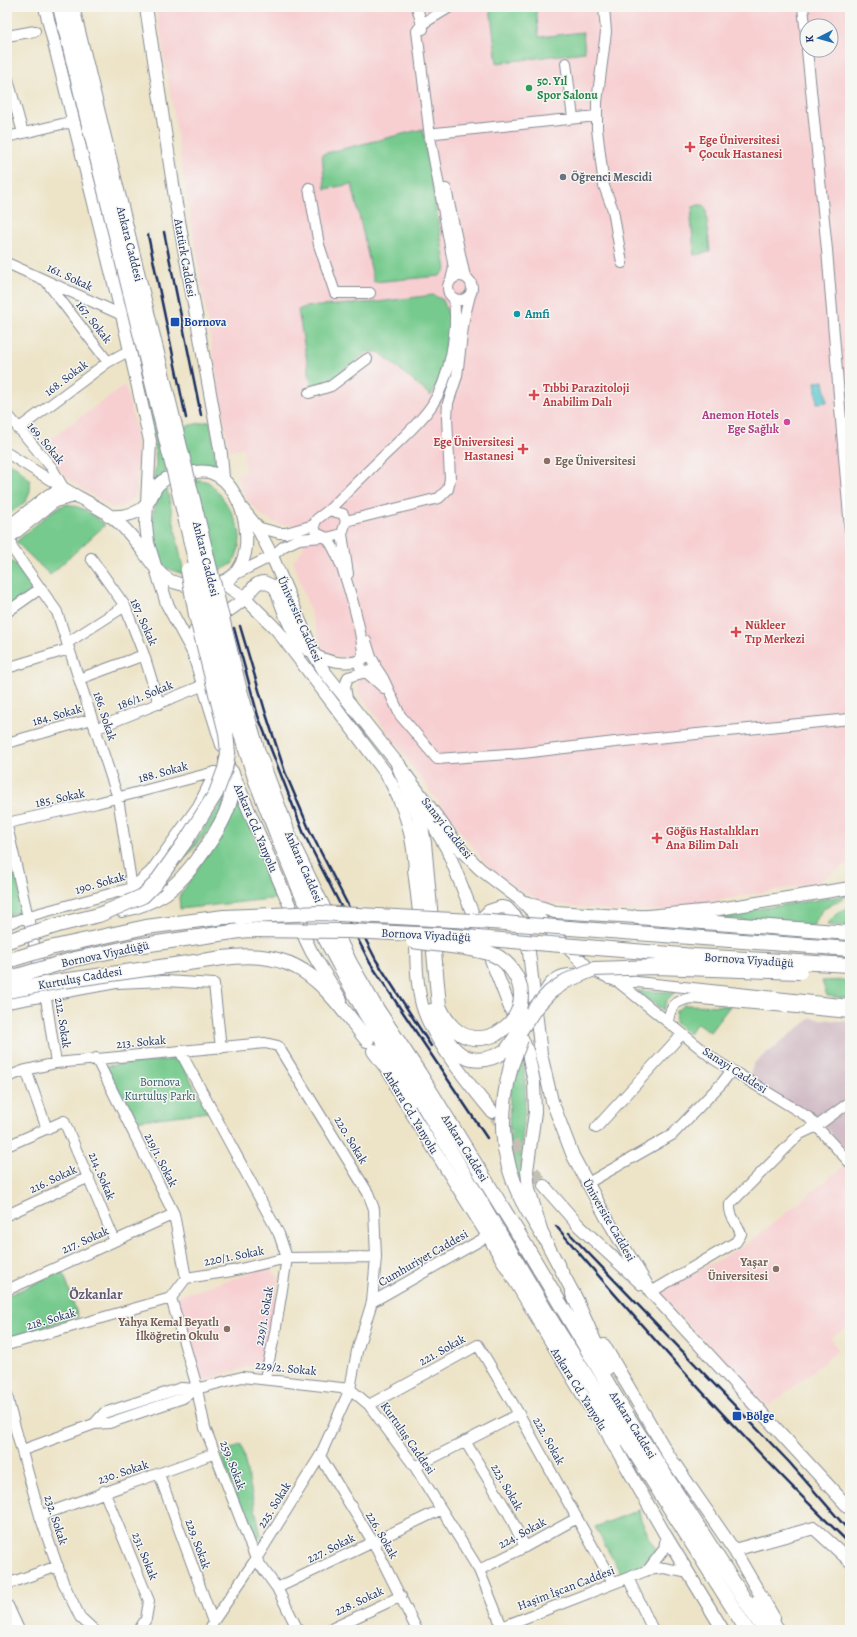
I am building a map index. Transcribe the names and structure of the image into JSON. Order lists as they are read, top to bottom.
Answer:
{
  "streets": {
    "highway": ["Ankara Caddesi", "Bornova Viyadüğü"],
    "main road": [
      "Atatürk Caddesi",
      "Üniversite Caddesi",
      "Ankara Cd. Yanyolu",
      "Sanayi Caddesi"
    ],
    "street": [
      "161. Sokak",
      "167. Sokak",
      "168. Sokak",
      "169. Sokak",
      "187. Sokak",
      "186/1. Sokak",
      "184. Sokak",
      "186. Sokak",
      "188. Sokak",
      "185. Sokak",
      "190. Sokak",
      "Kurtuluş Caddesi",
      "212. Sokak",
      "213. Sokak",
      "220. Sokak",
      "219/1. Sokak",
      "214. Sokak",
      "216. Sokak",
      "217. Sokak",
      "220/1. Sokak",
      "Cumhuriyet Caddesi",
      "229/1. Sokak",
      "218. Sokak",
      "221. Sokak",
      "229/2. Sokak",
      "222. Sokak",
      "259. Sokak",
      "230. Sokak",
      "223. Sokak",
      "225. Sokak",
      "232. Sokak",
      "224. Sokak",
      "226. Sokak",
      "229. Sokak",
      "227. Sokak",
      "231. Sokak",
      "Haşim İşcan Caddesi",
      "228. Sokak"
    ]
  },
  "crossings": [
    ["Ankara Caddesi", "Atatürk Caddesi"],
    ["Ankara Caddesi", "161. Sokak"],
    ["Ankara Caddesi", "168. Sokak"],
    ["Ankara Caddesi", "Üniversite Caddesi"],
    ["Ankara Caddesi", "Ankara Cd. Yanyolu"],
    ["Atatürk Caddesi", "Üniversite Caddesi"],
    ["Atatürk Caddesi", "Ankara Cd. Yanyolu"],
    ["161. Sokak", "167. Sokak"],
    ["167. Sokak", "168. Sokak"],
    ["168. Sokak", "169. Sokak"],
    ["Üniversite Caddesi", "Ankara Cd. Yanyolu"],
    ["Üniversite Caddesi", "Sanayi Caddesi"],
    ["187. Sokak", "186/1. Sokak"],
    ["186/1. Sokak", "186. Sokak"],
    ["186/1. Sokak", "Ankara Cd. Yanyolu"],
    ["184. Sokak", "186. Sokak"],
    ["186. Sokak", "188. Sokak"],
    ["186. Sokak", "185. Sokak"],
    ["186. Sokak", "190. Sokak"],
    ["188. Sokak", "185. Sokak"],
    ["188. Sokak", "190. Sokak"],
    ["185. Sokak", "212. Sokak"],
    ["Ankara Cd. Yanyolu", "Cumhuriyet Caddesi"],
    ["190. Sokak", "212. Sokak"],
    ["Kurtuluş Caddesi", "212. Sokak"],
    ["Kurtuluş Caddesi", "213. Sokak"],
    ["Kurtuluş Caddesi", "221. Sokak"],
    ["Kurtuluş Caddesi", "229/2. Sokak"],
    ["Kurtuluş Caddesi", "222. Sokak"],
    ["Kurtuluş Caddesi", "225. Sokak"],
    ["Kurtuluş Caddesi", "224. Sokak"],
    ["Kurtuluş Caddesi", "227. Sokak"],
    ["Kurtuluş Caddesi", "Haşim İşcan Caddesi"],
    ["212. Sokak", "213. Sokak"],
    ["213. Sokak", "220. Sokak"],
    ["213. Sokak", "219/1. Sokak"],
    ["220. Sokak", "220/1. Sokak"],
    ["219/1. Sokak", "217. Sokak"],
    ["219/1. Sokak", "220/1. Sokak"],
    ["214. Sokak", "216. Sokak"],
    ["214. Sokak", "217. Sokak"],
    ["220/1. Sokak", "229/1. Sokak"],
    ["229/1. Sokak", "229/2. Sokak"],
    ["218. Sokak", "259. Sokak"],
    ["221. Sokak", "222. Sokak"],
    ["229/2. Sokak", "259. Sokak"],
    ["229/2. Sokak", "225. Sokak"],
    ["229/2. Sokak", "232. Sokak"],
    ["222. Sokak", "223. Sokak"],
    ["222. Sokak", "224. Sokak"],
    ["222. Sokak", "Haşim İşcan Caddesi"],
    ["259. Sokak", "230. Sokak"],
    ["259. Sokak", "225. Sokak"],
    ["259. Sokak", "227. Sokak"],
    ["230. Sokak", "232. Sokak"],
    ["230. Sokak", "229. Sokak"],
    ["230. Sokak", "231. Sokak"],
    ["223. Sokak", "224. Sokak"],
    ["225. Sokak", "226. Sokak"],
    ["225. Sokak", "229. Sokak"],
    ["226. Sokak", "227. Sokak"],
    ["226. Sokak", "228. Sokak"]
  ],
  "districts": ["Özkanlar"],
  "parks": ["Bornova Kurtuluş Parkı"],
  "places": {
    "other": [
      "50. Yıl Spor Salonu",
      "Öğrenci Mescidi",
      "Amfi",
      "Anemon Hotels Ege Sağlık",
      "Ege Üniversitesi",
      "Yaşar Üniversitesi",
      "Yahya Kemal Beyatlı İlköğretin Okulu"
    ],
    "health": [
      "Ege Üniversitesi Çocuk Hastanesi",
      "Tıbbi Parazitoloji Anabilim Dalı",
      "Ege Üniversitesi Hastanesi",
      "Nükleer Tıp Merkezi",
      "Göğüs Hastalıkları Ana Bilim Dalı"
    ],
    "transit": ["Bornova", "Bölge"]
  },
  "north": "left"
}
